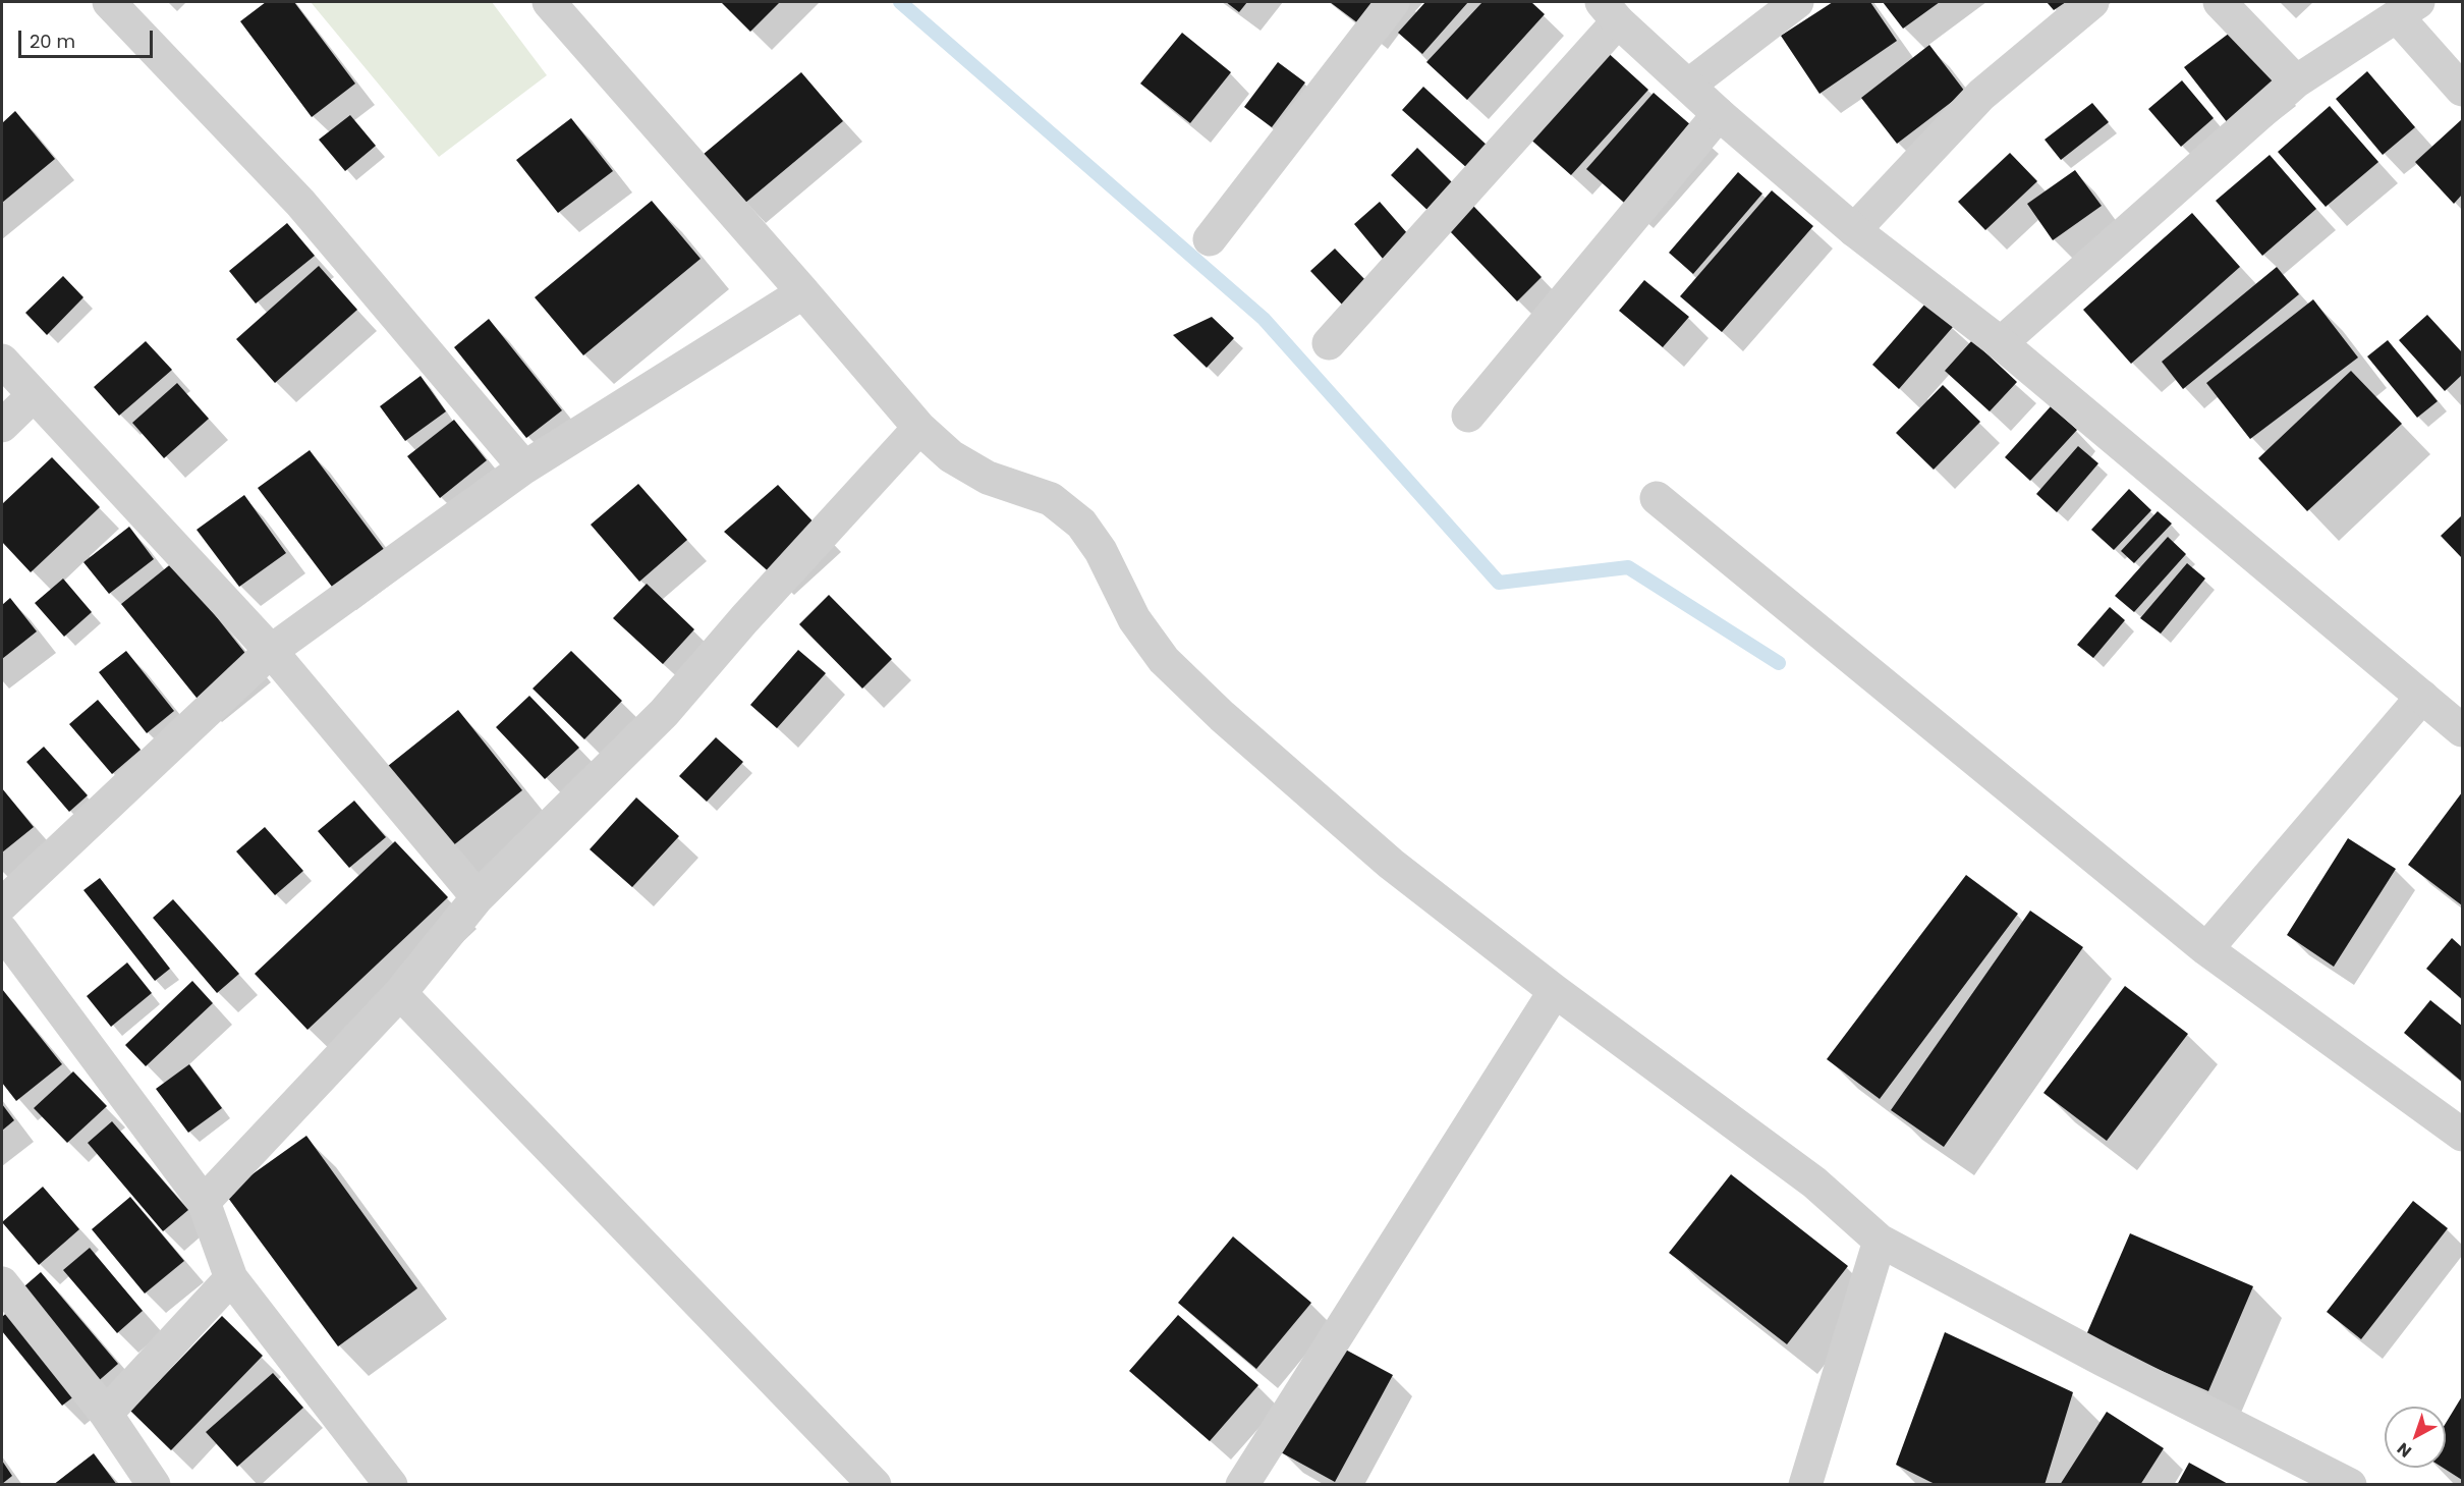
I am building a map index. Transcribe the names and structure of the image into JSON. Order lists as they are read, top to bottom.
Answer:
{
  "scale_bar": "20 m",
  "north": "bottom left"
}
